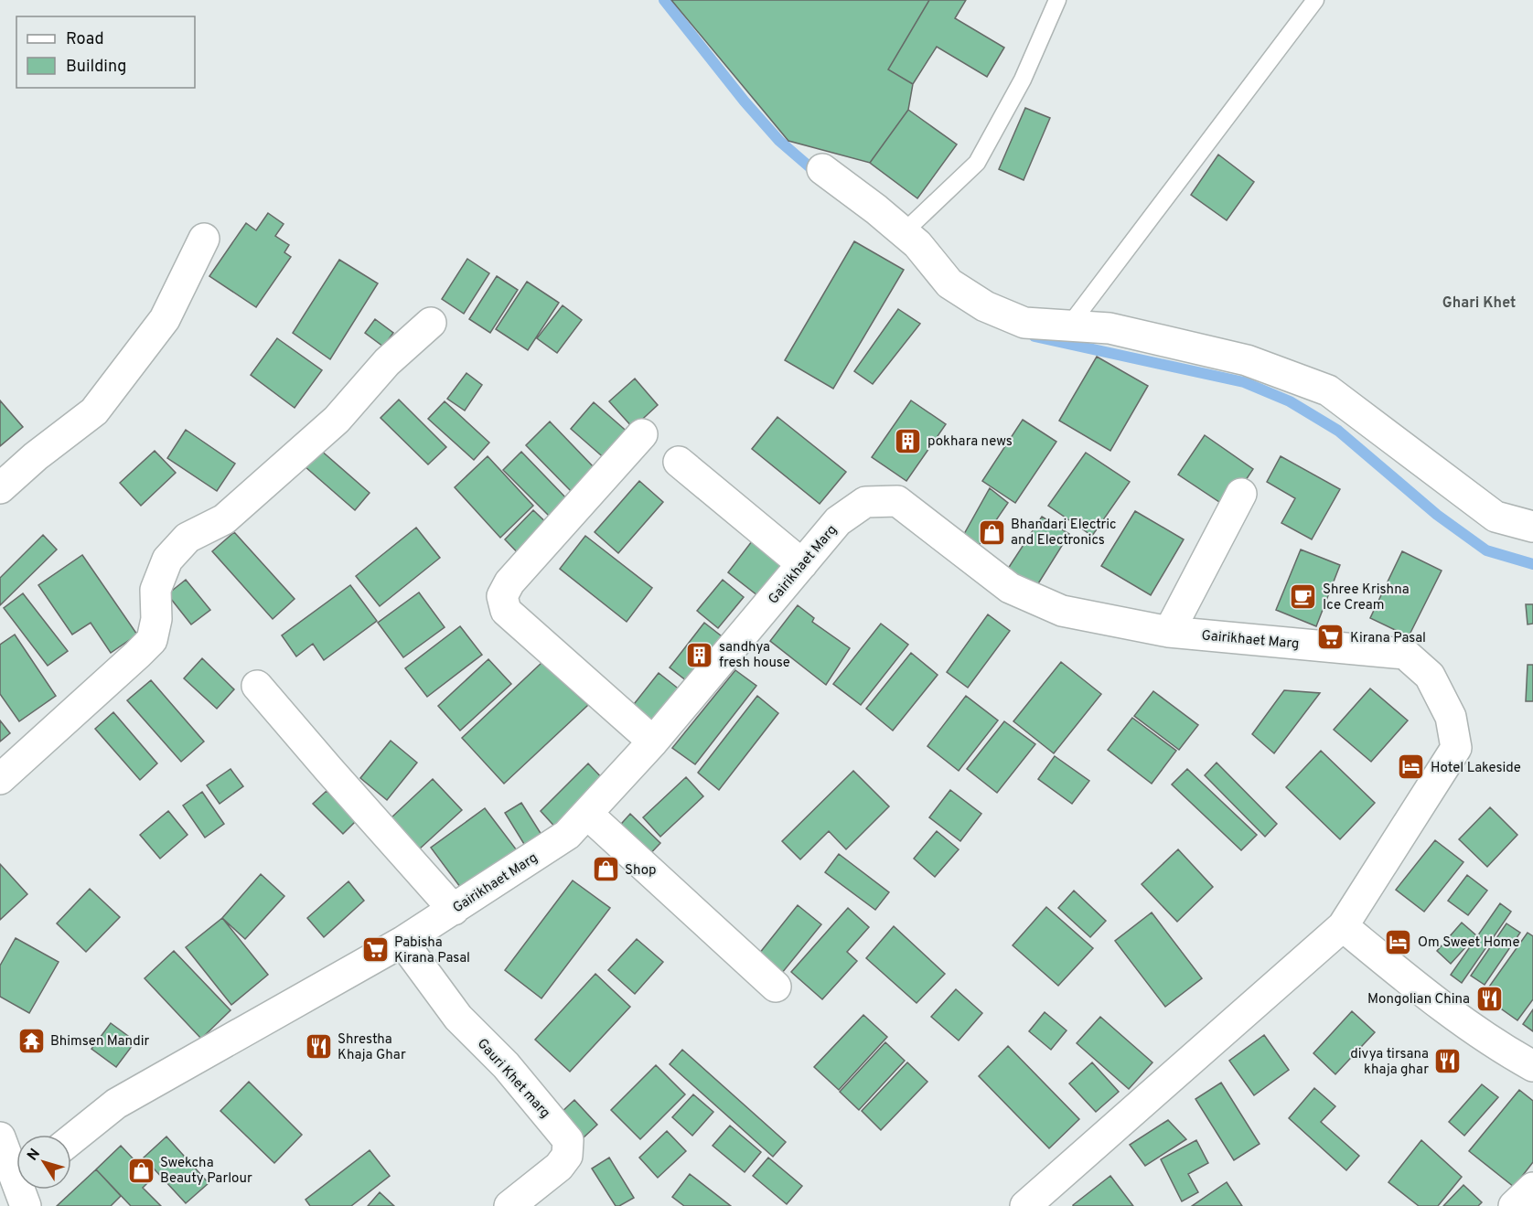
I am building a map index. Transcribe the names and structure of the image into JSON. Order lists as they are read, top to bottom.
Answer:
{
  "streets": {
    "street": ["Gairikhaet Marg", "Gauri Khet marg"]
  },
  "crossings": [
    ["Gairikhaet Marg", "Gauri Khet marg"]
  ],
  "districts": ["Ghari Khet"],
  "places": {
    "building": ["pokhara news", "sandhya fresh house"],
    "shop": ["Bhandari Electric and Electronics", "Shop", "Swekcha Beauty Parlour"],
    "cafe": ["Shree Krishna Ice Cream"],
    "supermarket": ["Kirana Pasal", "Pabisha Kirana Pasal"],
    "hotel": ["Hotel Lakeside", "Om Sweet Home"],
    "restaurant": ["Mongolian China", "Shrestha Khaja Ghar", "divya tirsana khaja ghar"],
    "temple": ["Bhimsen Mandir"]
  },
  "legend": ["Road", "Building"],
  "north": "top left"
}
